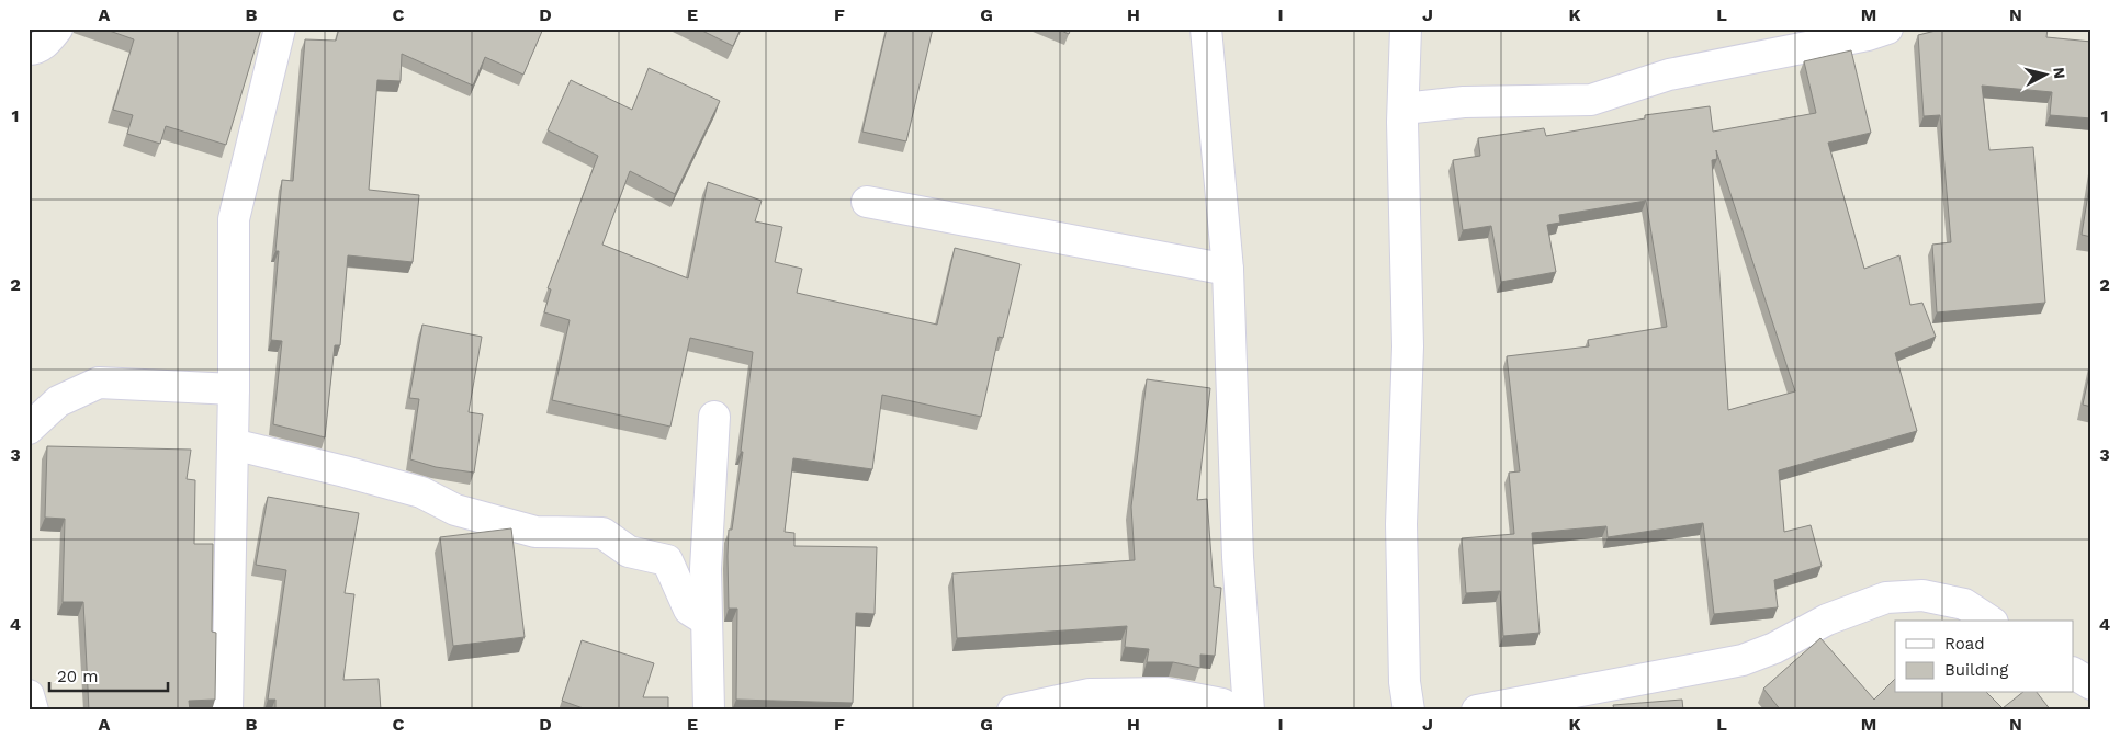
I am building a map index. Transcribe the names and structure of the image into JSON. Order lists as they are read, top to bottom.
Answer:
{
  "legend": ["Road", "Building"],
  "scale_bar": "20 m",
  "north": "right",
  "grid": {
    "columns": [
      "A",
      "B",
      "C",
      "D",
      "E",
      "F",
      "G",
      "H",
      "I",
      "J",
      "K",
      "L",
      "M",
      "N"
    ],
    "rows": [
      "1",
      "2",
      "3",
      "4"
    ]
  }
}
